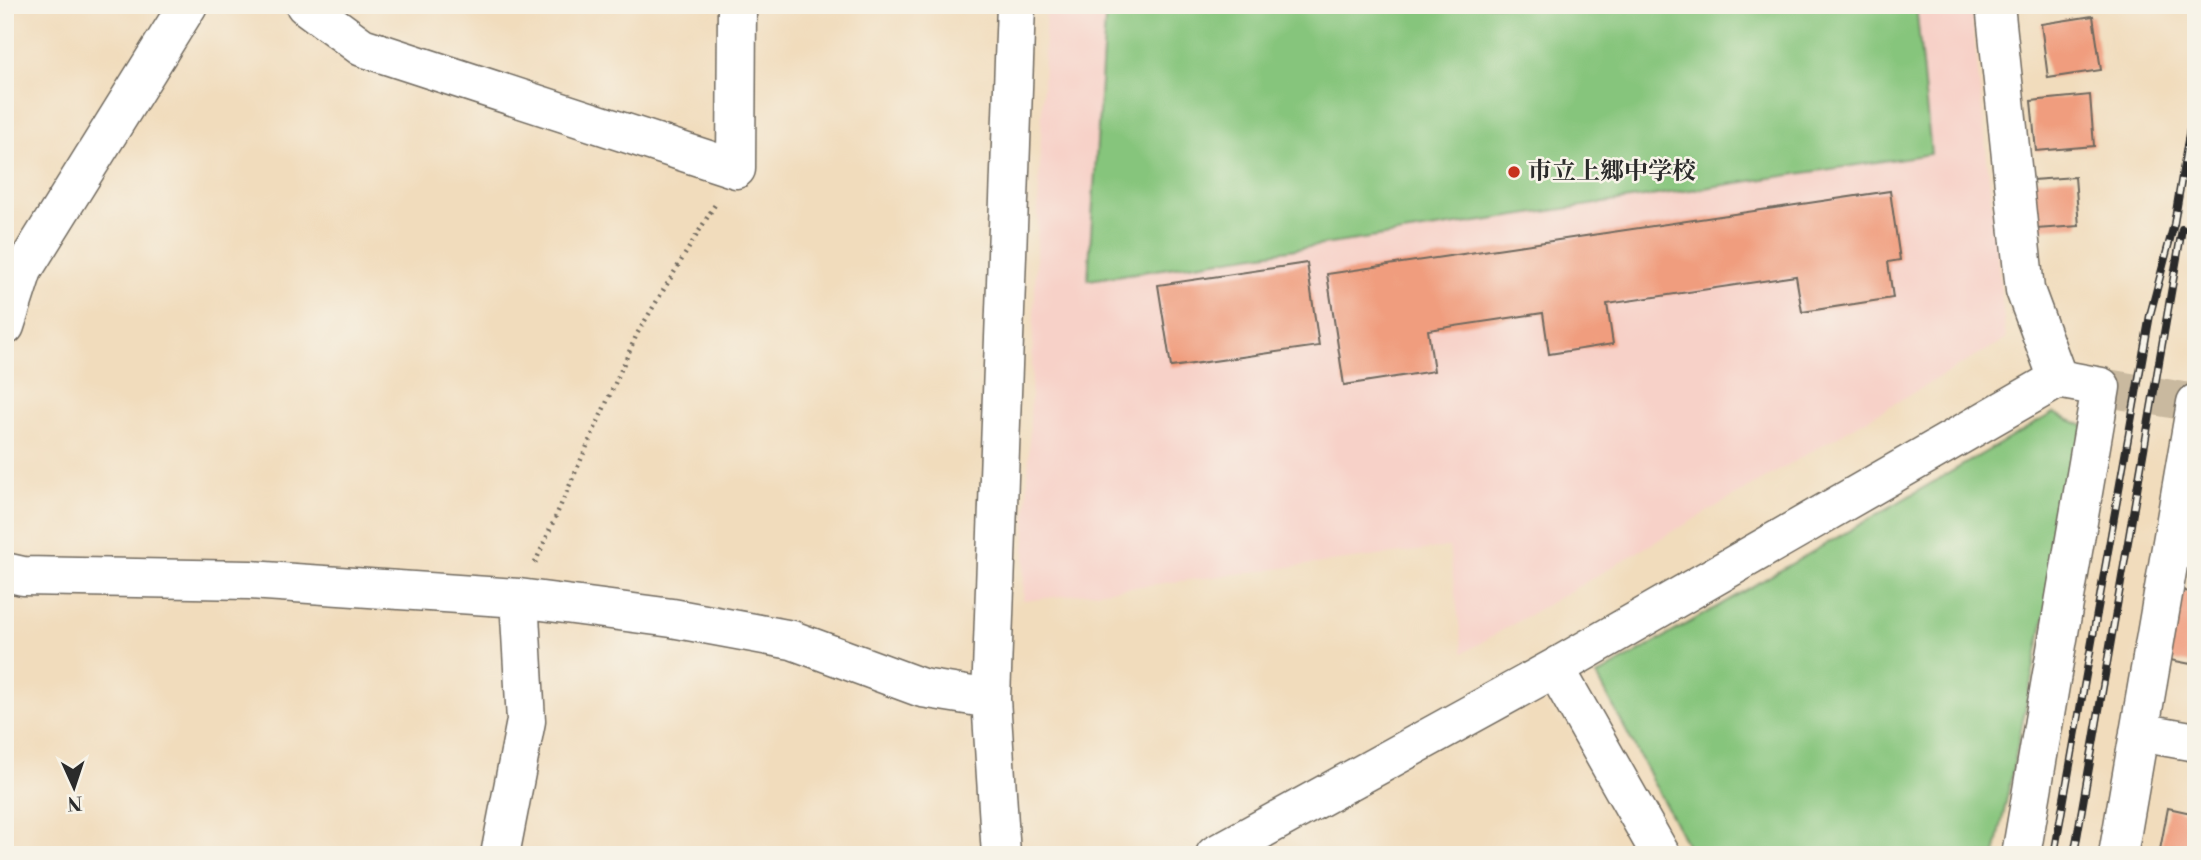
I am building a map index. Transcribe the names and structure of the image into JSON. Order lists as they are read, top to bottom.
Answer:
{
  "places": ["市立上郷中学校"],
  "north": "bottom"
}
